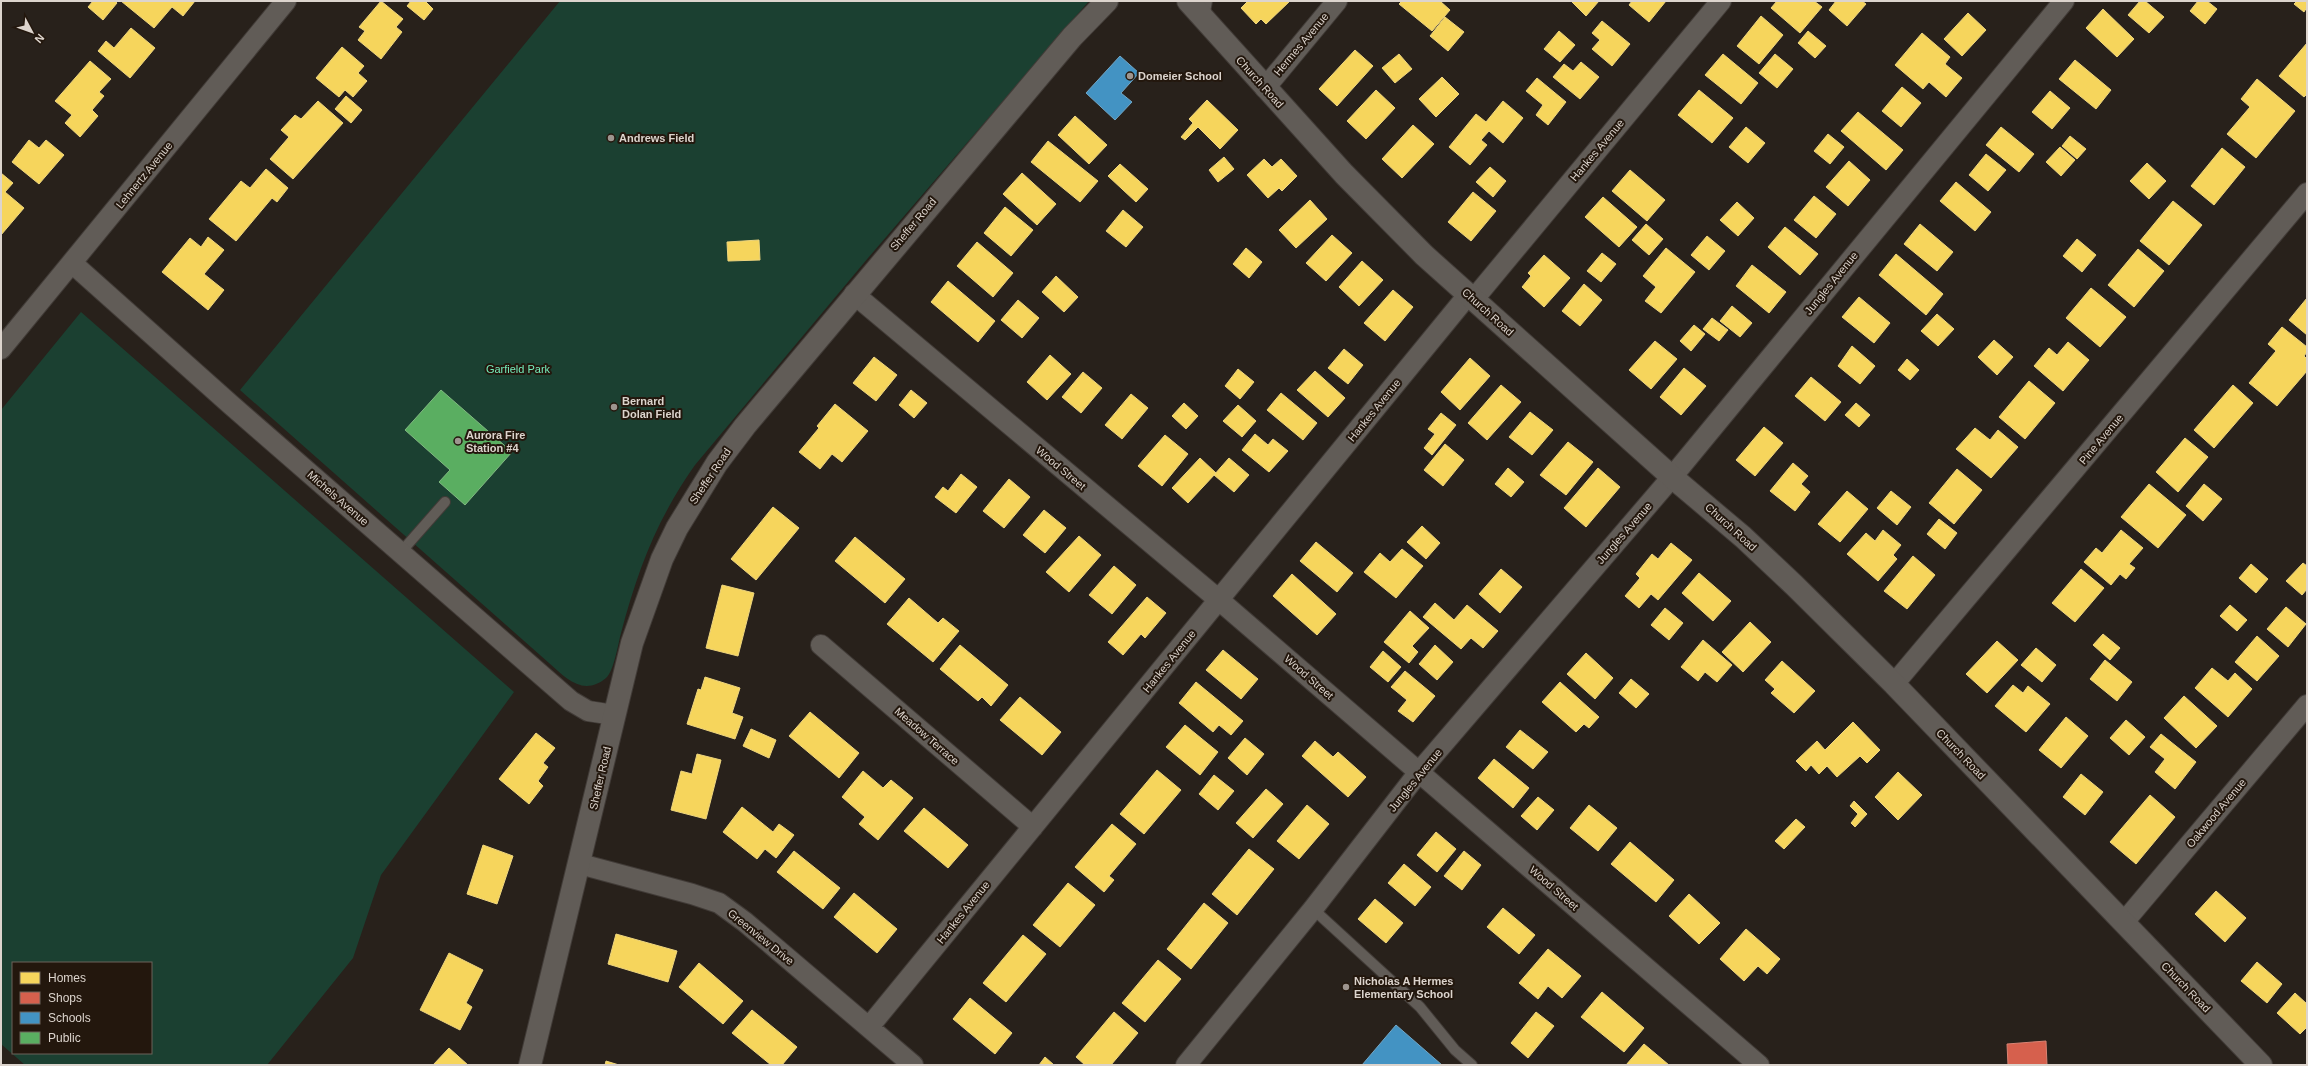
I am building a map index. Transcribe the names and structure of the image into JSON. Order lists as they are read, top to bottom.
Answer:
{
  "streets": {
    "street": [
      "Hermes Avenue",
      "Church Road",
      "Hankes Avenue",
      "Lehnertz Avenue",
      "Sheffer Road",
      "Jungles Avenue",
      "Pine Avenue",
      "Wood Street",
      "Michels Avenue",
      "Meadow Terrace",
      "Oakwood Avenue",
      "Greenview Drive"
    ]
  },
  "crossings": [
    ["Hermes Avenue", "Church Road"],
    ["Church Road", "Hankes Avenue"],
    ["Church Road", "Jungles Avenue"],
    ["Church Road", "Pine Avenue"],
    ["Church Road", "Oakwood Avenue"],
    ["Hankes Avenue", "Wood Street"],
    ["Hankes Avenue", "Meadow Terrace"],
    ["Hankes Avenue", "Greenview Drive"],
    ["Lehnertz Avenue", "Michels Avenue"],
    ["Sheffer Road", "Wood Street"],
    ["Sheffer Road", "Michels Avenue"],
    ["Sheffer Road", "Greenview Drive"],
    ["Jungles Avenue", "Wood Street"]
  ],
  "parks": ["Garfield Park"],
  "places": [
    "Domeier School",
    "Andrews Field",
    "Bernard Dolan Field",
    "Aurora Fire Station #4",
    "Nicholas A Hermes Elementary School"
  ],
  "legend": [
    "Homes",
    "Shops",
    "Schools",
    "Public"
  ],
  "north": "bottom right"
}
